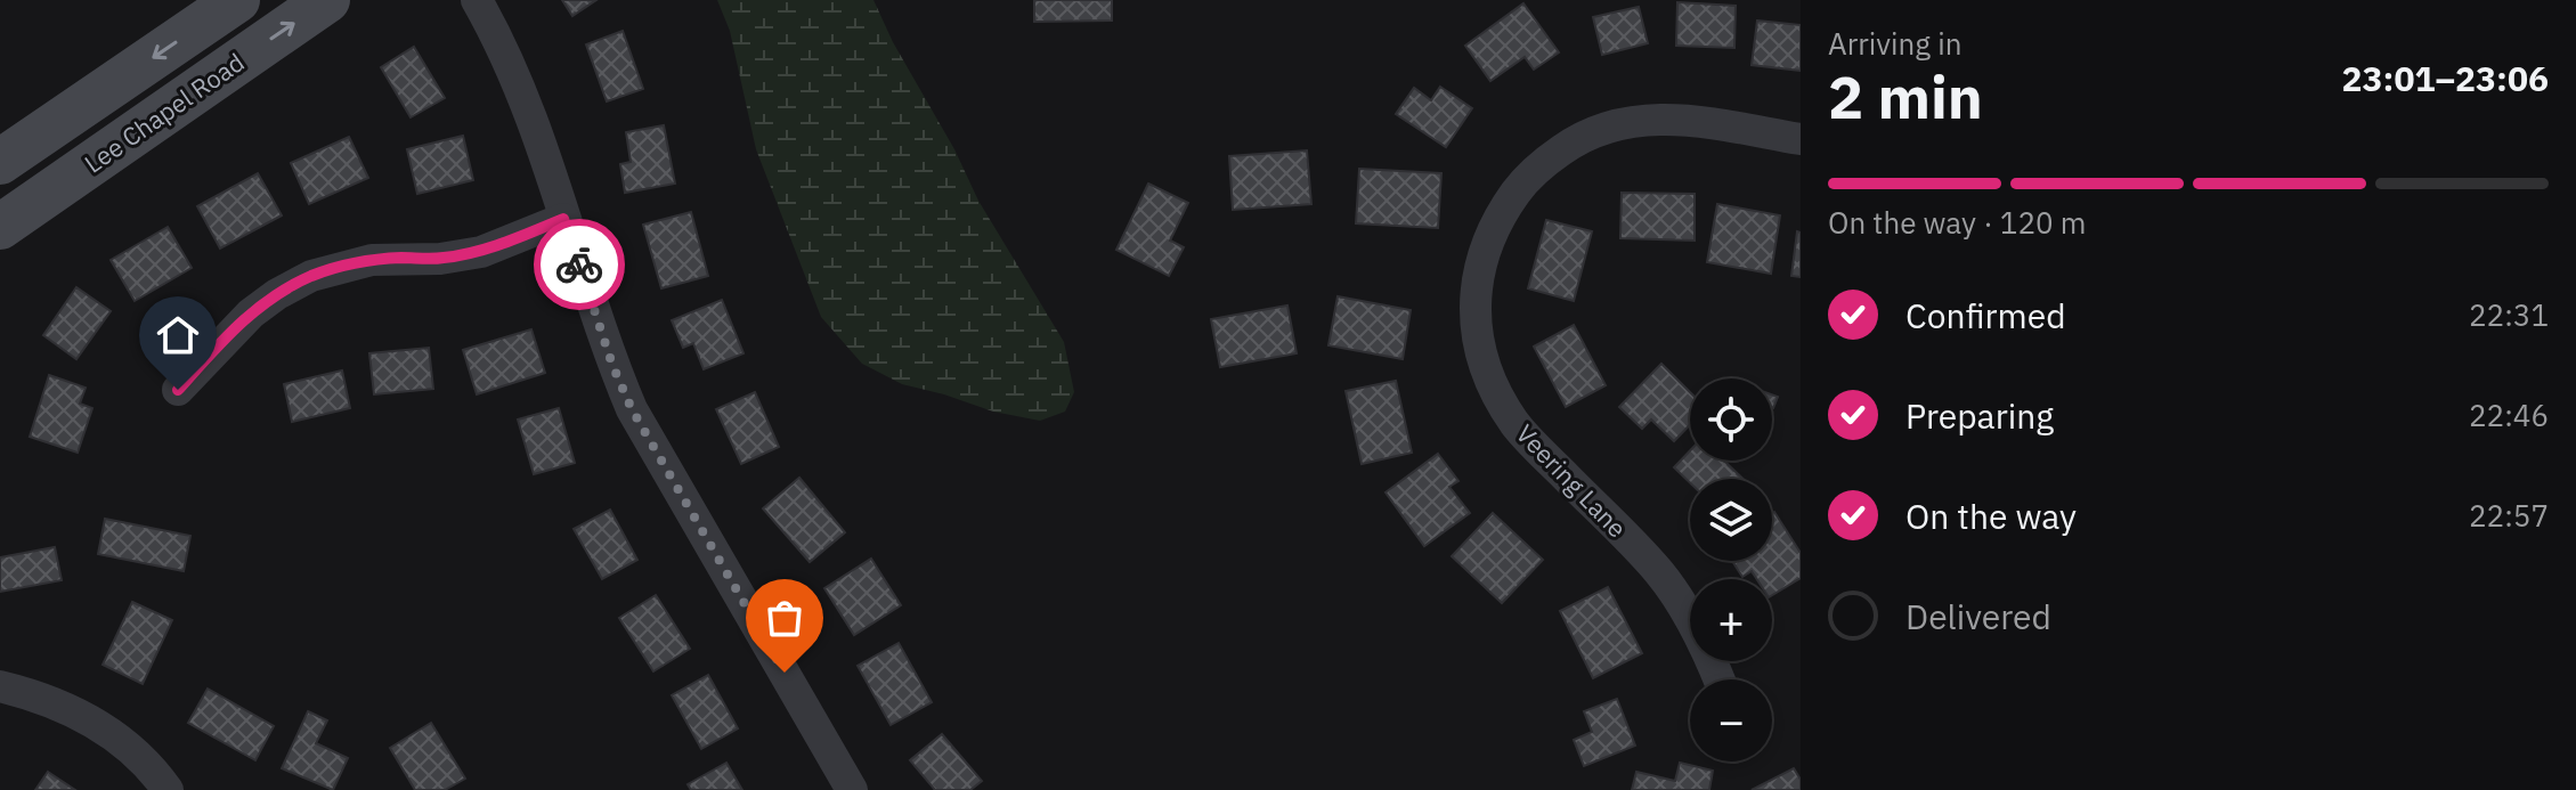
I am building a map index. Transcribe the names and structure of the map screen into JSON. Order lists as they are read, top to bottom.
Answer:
{
  "streets": {
    "main road": ["Lee Chapel Road"],
    "street": ["Veering Lane"]
  },
  "page": {
    "heading": ["2 min", "Arriving in", "23:01–23:06"],
    "bar": "On the way · 120 m",
    "list": [
      ["Confirmed", "22:31"],
      ["Preparing", "22:46"],
      ["On the way", "22:57"],
      "Delivered"
    ],
    "map_buttons": ["+", "−"]
  }
}
